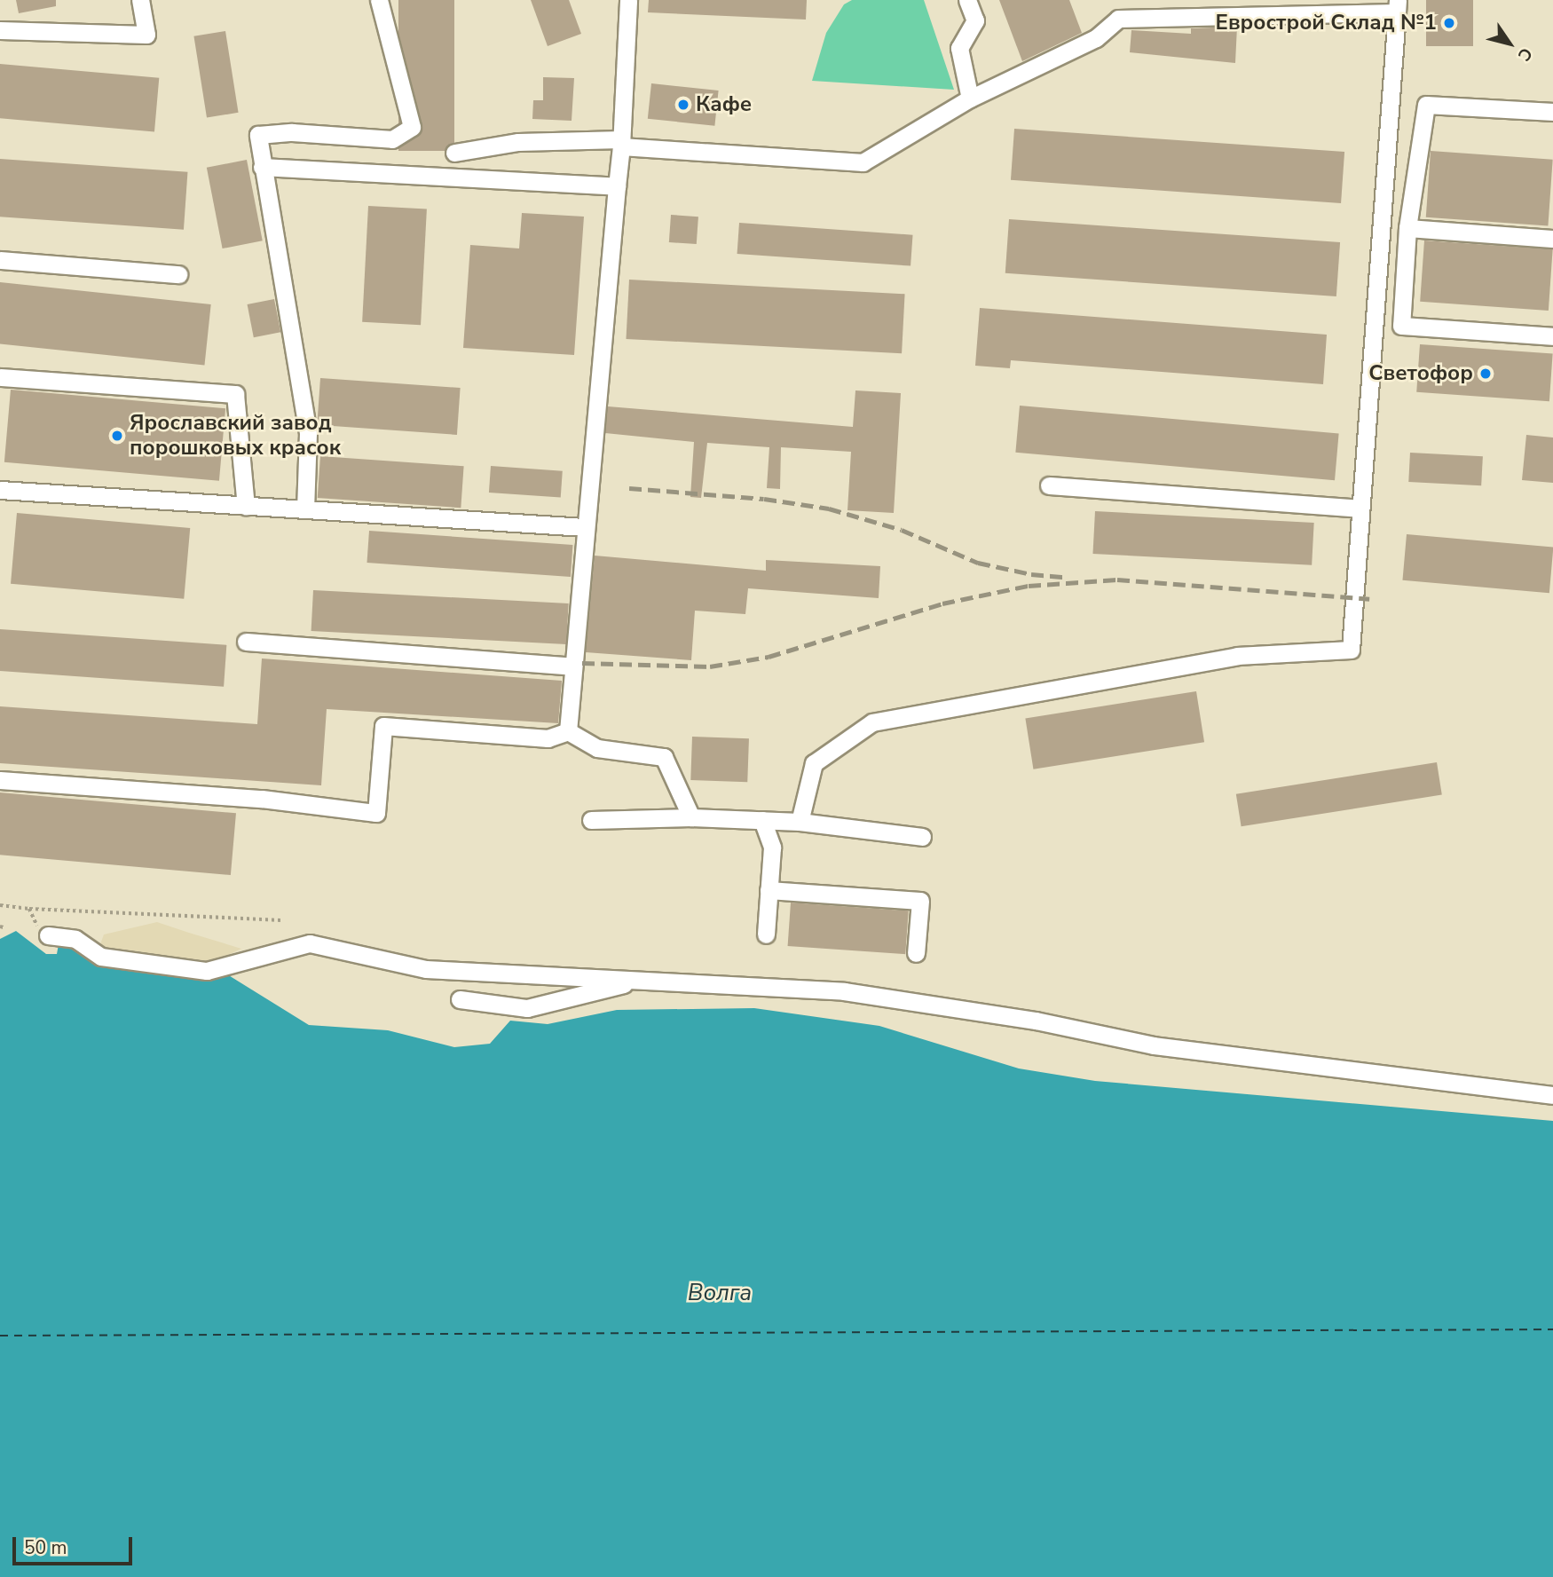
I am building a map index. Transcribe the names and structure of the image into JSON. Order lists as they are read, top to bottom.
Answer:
{
  "water": ["Волга"],
  "places": [
    "Еврострой Склад №1",
    "Кафе",
    "Светофор",
    "Ярославский завод порошковых красок"
  ],
  "scale_bar": "50 m",
  "north": "bottom right"
}
